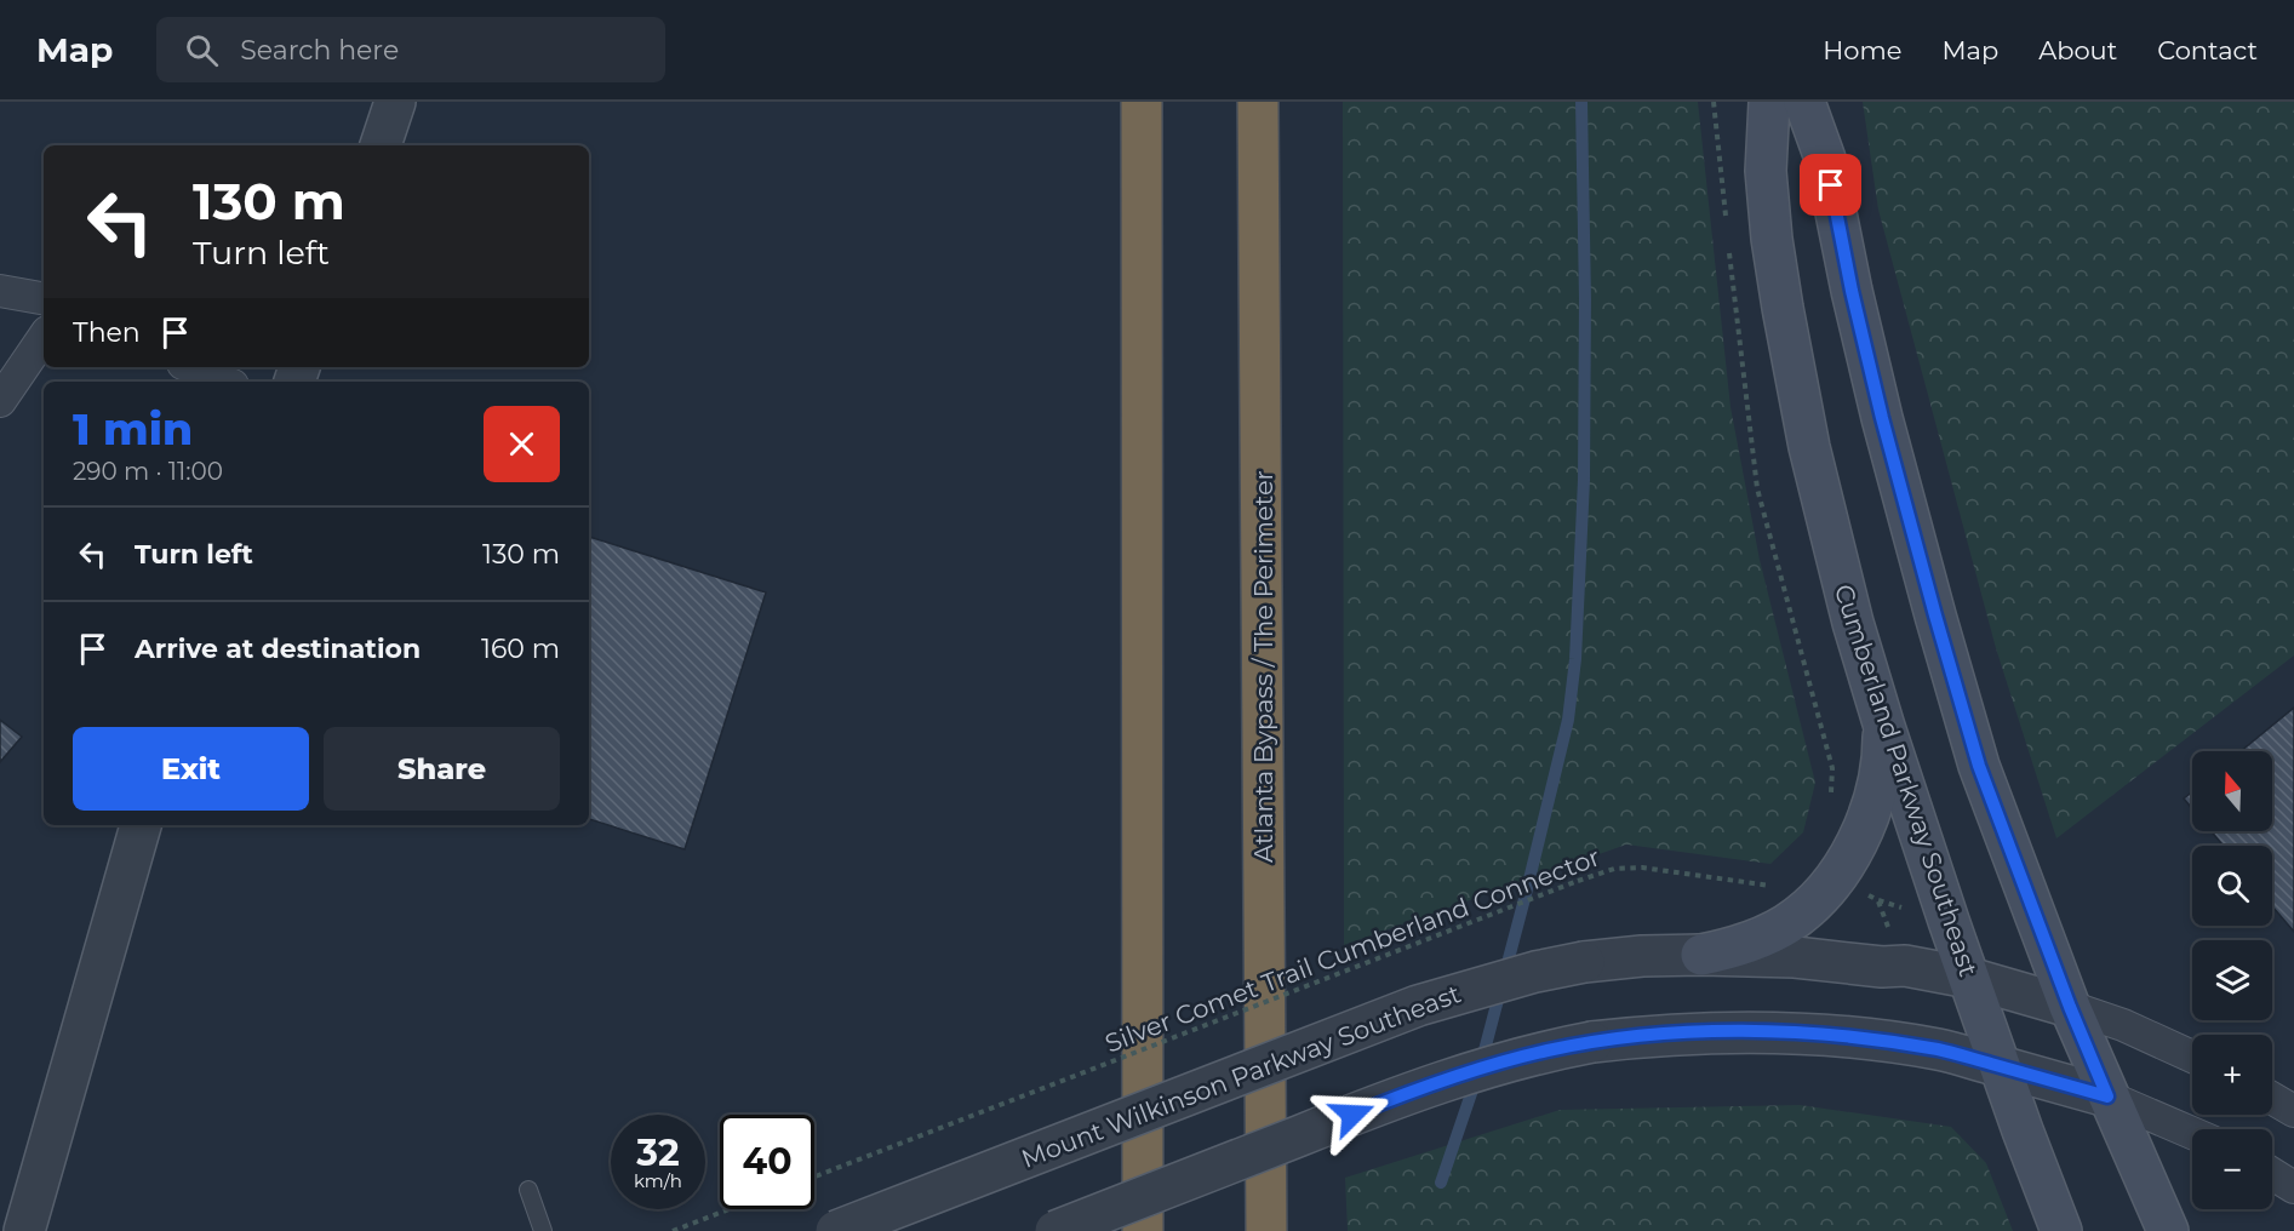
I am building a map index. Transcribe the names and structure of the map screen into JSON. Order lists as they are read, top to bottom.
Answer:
{
  "streets": {
    "highway": ["Atlanta Bypass / The Perimeter"],
    "main road": ["Cumberland Parkway Southeast"],
    "street": ["Mount Wilkinson Parkway Southeast"],
    "path": ["Silver Comet Trail Cumberland Connector"]
  },
  "crossings": [
    ["Cumberland Parkway Southeast", "Mount Wilkinson Parkway Southeast"]
  ],
  "north": "top",
  "page": {
    "header": "Map",
    "search": "Search here",
    "nav": [
      "Home",
      "Map",
      "About",
      "Contact"
    ],
    "turn": ["130 m", "Turn left"],
    "then": "Then",
    "heading": ["1 min", "290 m · 11:00"],
    "list": [
      {
        "name": "Turn left",
        "value": "130 m"
      },
      {
        "name": "Arrive at destination",
        "value": "160 m"
      }
    ],
    "buttons": ["Exit", "Share"],
    "map_buttons": ["+", "−"],
    "speed": "32 km/h",
    "limit": "40"
  }
}
